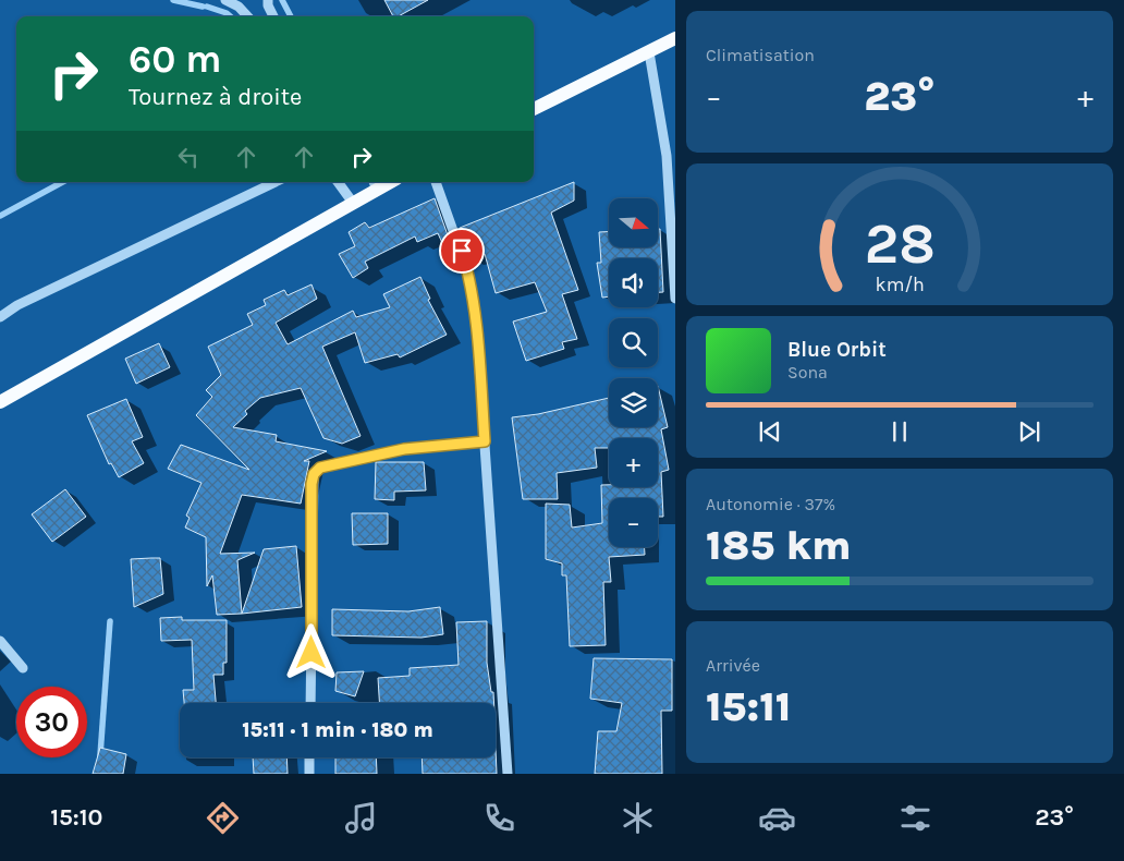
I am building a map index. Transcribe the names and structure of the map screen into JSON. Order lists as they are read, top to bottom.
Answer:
{
  "north": "right",
  "page": {
    "tile": [
      "Climatisation",
      ["Autonomie · 37%", "185 km"],
      ["Arrivée", "15:11"]
    ],
    "turn": ["60 m", "Tournez à droite"],
    "heat": ["−", "23°", "+"],
    "map_buttons": ["+", "−"],
    "song": ["Blue Orbit", "Sona"],
    "limit": "30",
    "trip": "15:11 · 1 min · 180 m",
    "tabs": ["15:10", "23°"],
    "gauge": ["28", "km/h"]
  }
}
